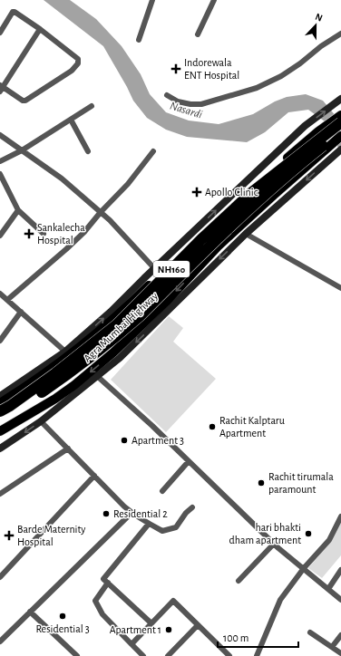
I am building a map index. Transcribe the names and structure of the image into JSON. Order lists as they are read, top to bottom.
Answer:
{
  "streets": {
    "highway": ["NH160"],
    "main road": ["Agra Mumbai Highway"]
  },
  "water": ["Nasardi"],
  "places": {
    "health": [
      "Indorewala ENT Hospital",
      "Apollo Clinic",
      "Sankalecha Hospital",
      "Barde Maternity Hospital"
    ],
    "other": [
      "Rachit Kalptaru Apartment",
      "Apartment 3",
      "Rachit tirumala paramount",
      "Residential 2",
      "hari bhakti dham apartment",
      "Residential 3",
      "Apartment 1"
    ]
  },
  "scale_bar": "100 m",
  "north": "top"
}
